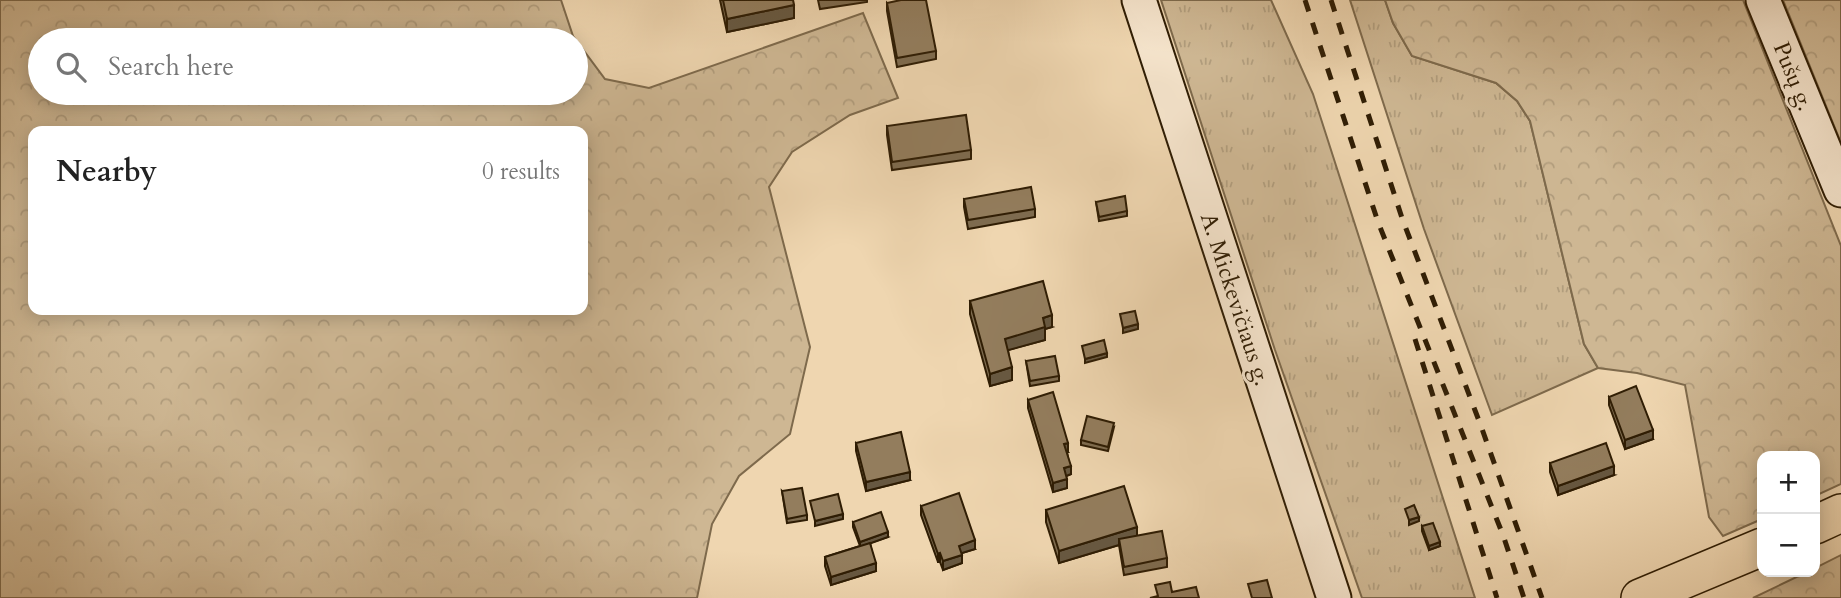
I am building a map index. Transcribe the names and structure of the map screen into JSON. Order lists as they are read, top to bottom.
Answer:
{
  "streets": {
    "main road": ["Pušų g.", "A. Mickevičiaus g."]
  },
  "page": {
    "search": "Search here",
    "heading": ["Nearby", "0 results"],
    "map_buttons": ["+", "−"]
  }
}
